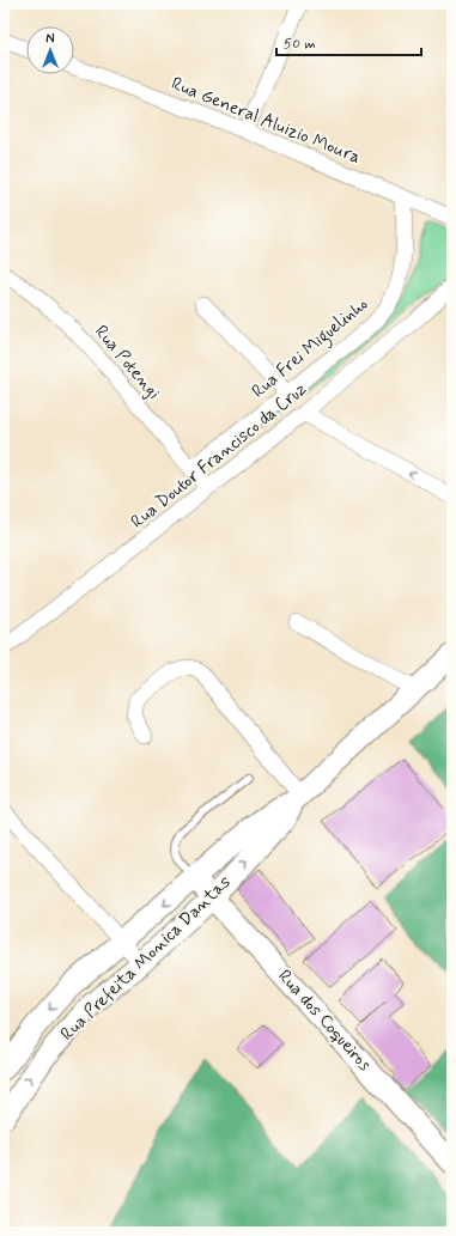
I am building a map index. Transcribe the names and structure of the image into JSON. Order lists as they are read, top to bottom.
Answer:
{
  "streets": {
    "main road": ["Rua Prefeita Monica Dantas", "Rua dos Coqueiros"],
    "street": [
      "Rua General Aluizio Moura",
      "Rua Frei Miguelinho",
      "Rua Potengi",
      "Rua Doutor Francisco da Cruz"
    ]
  },
  "crossings": [
    ["Rua General Aluizio Moura", "Rua Frei Miguelinho"],
    ["Rua Frei Miguelinho", "Rua Potengi"],
    ["Rua Potengi", "Rua Doutor Francisco da Cruz"],
    ["Rua Prefeita Monica Dantas", "Rua dos Coqueiros"]
  ],
  "scale_bar": "50 m",
  "north": "top"
}
